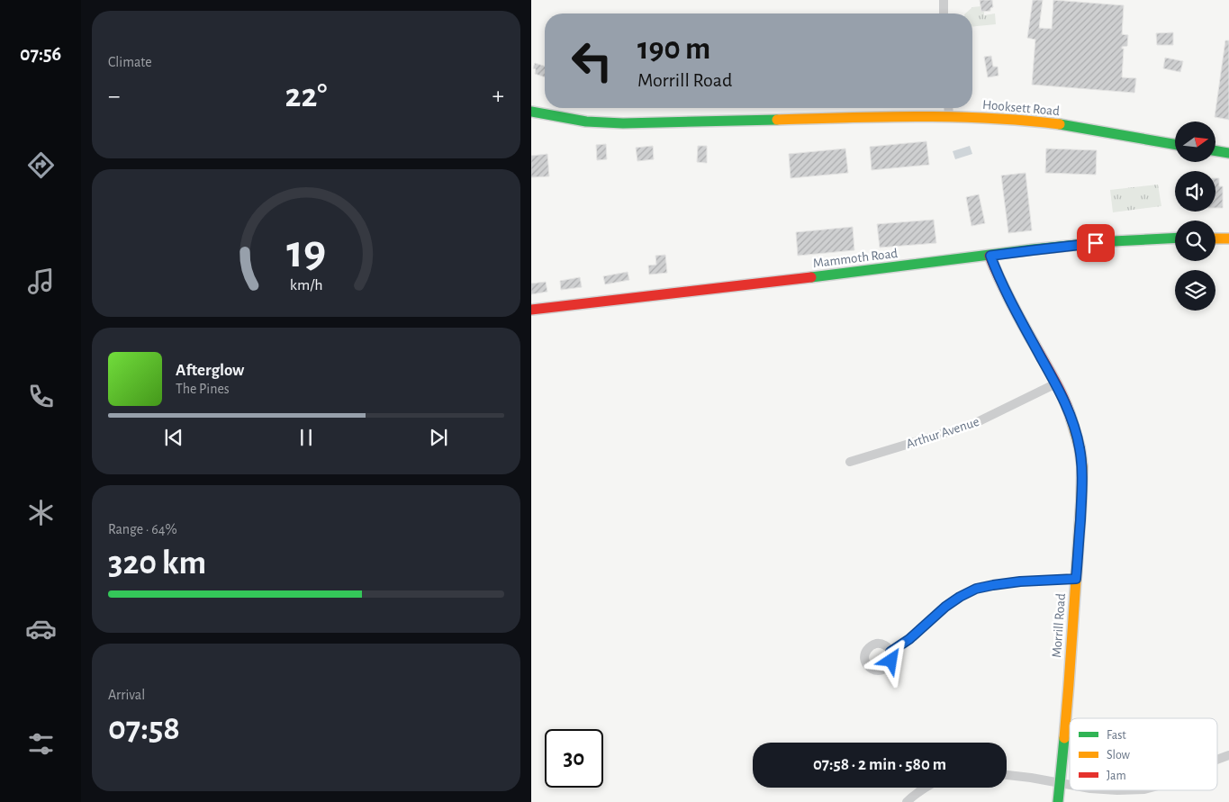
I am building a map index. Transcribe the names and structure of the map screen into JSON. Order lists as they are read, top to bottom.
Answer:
{
  "streets": {
    "main road": ["Hooksett Road", "Mammoth Road", "Morrill Road"],
    "street": ["Arthur Avenue"]
  },
  "crossings": [
    ["Mammoth Road", "Morrill Road"],
    ["Arthur Avenue", "Morrill Road"]
  ],
  "legend": ["Fast", "Slow", "Jam"],
  "north": "right",
  "page": {
    "tabs": "07:56",
    "tile": [
      "Climate",
      ["Range · 64%", "320 km"],
      ["Arrival", "07:58"]
    ],
    "turn": ["190 m", "Morrill Road"],
    "heat": ["−", "22°", "+"],
    "song": ["Afterglow", "The Pines"],
    "limit": "30",
    "trip": "07:58 · 2 min · 580 m",
    "gauge": ["19", "km/h"]
  }
}
